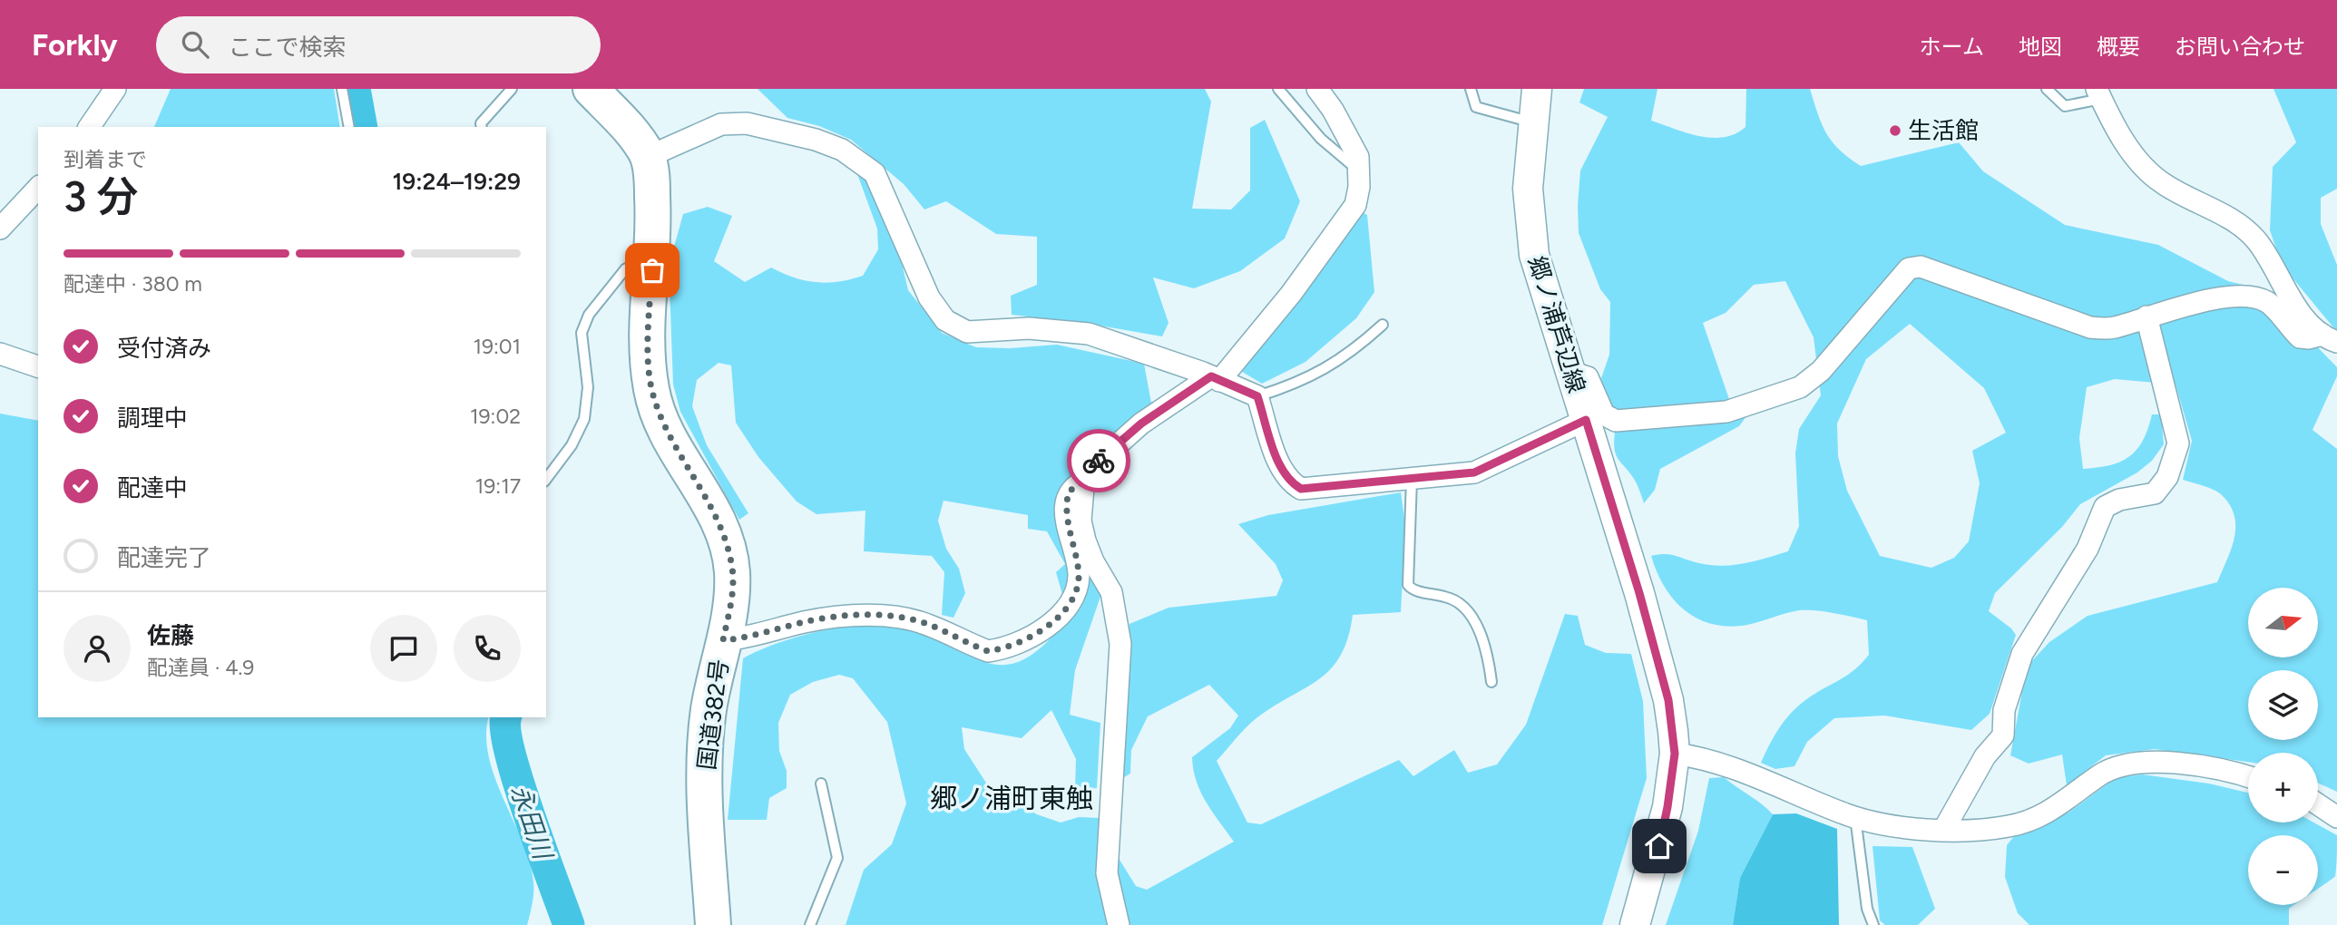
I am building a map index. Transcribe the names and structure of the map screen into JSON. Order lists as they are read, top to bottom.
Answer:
{
  "streets": {
    "highway": ["国道382号"],
    "main road": ["郷ノ浦芦辺線"]
  },
  "districts": ["郷ノ浦町東触"],
  "water": ["永田川"],
  "places": ["生活館"],
  "north": "right",
  "page": {
    "header": "Forkly",
    "search": "ここで検索",
    "nav": [
      "ホーム",
      "地図",
      "概要",
      "お問い合わせ"
    ],
    "heading": ["3 分", "到着まで", "19:24–19:29"],
    "panel": ["佐藤", "配達員 · 4.9"],
    "bar": "配達中 · 380 m",
    "list": [
      ["受付済み", "19:01"],
      ["調理中", "19:02"],
      ["配達中", "19:17"],
      "配達完了"
    ],
    "map_buttons": ["+", "−"]
  }
}
